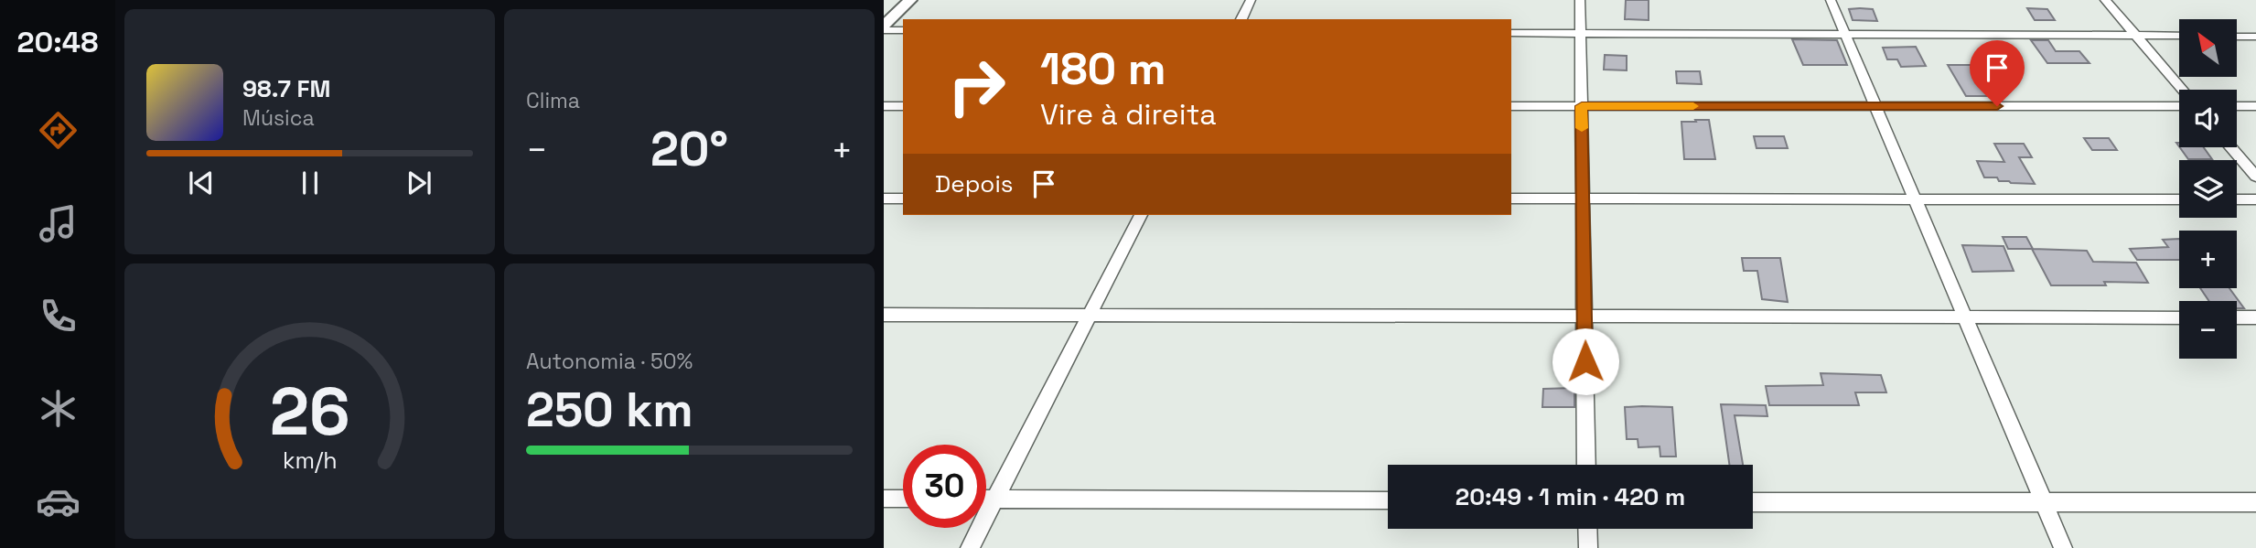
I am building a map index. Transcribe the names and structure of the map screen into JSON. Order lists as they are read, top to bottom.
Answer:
{
  "north": "top left",
  "page": {
    "tabs": "20:48",
    "tile": [
      "Clima",
      ["Autonomia · 50%", "250 km"]
    ],
    "map_buttons": ["+", "−"],
    "turn": ["180 m", "Vire à direita"],
    "song": ["98.7 FM", "Música"],
    "heat": ["−", "20°", "+"],
    "then": "Depois",
    "limit": "30",
    "trip": "20:49 · 1 min · 420 m",
    "gauge": ["26", "km/h"]
  }
}
